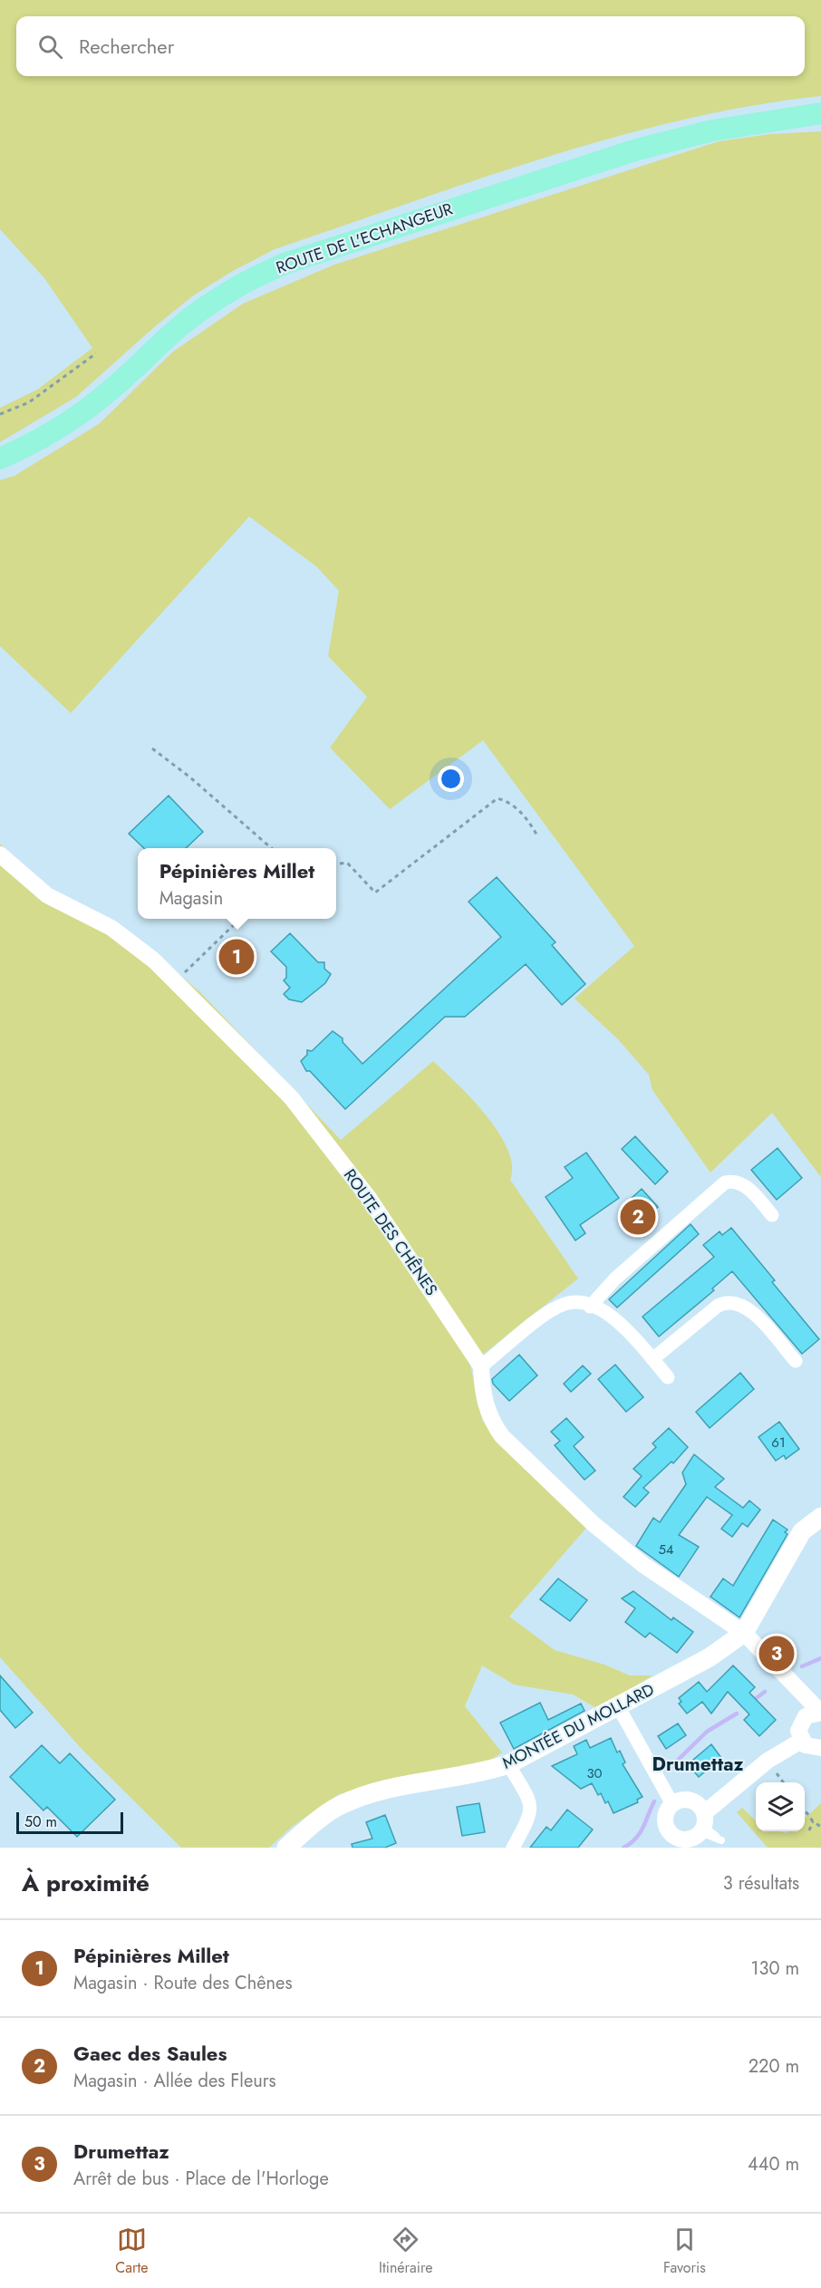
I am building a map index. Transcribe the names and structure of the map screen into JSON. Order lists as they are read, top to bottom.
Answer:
{
  "streets": {
    "main road": ["ROUTE DE L'ECHANGEUR", "MONTÉE DU MOLLARD"],
    "street": ["ROUTE DES CHÊNES"]
  },
  "districts": ["Drumettaz"],
  "house_numbers": ["61", "54", "30"],
  "scale_bar": "50 m",
  "page": {
    "search": "Rechercher",
    "popup": ["Pépinières Millet", "Magasin"],
    "pins": ["1", "2", "3"],
    "scale": "50 m",
    "heading": ["À proximité", "3 résultats"],
    "list": [
      {
        "mark": "1",
        "name": "Pépinières Millet",
        "note": "Magasin · Route des Chênes",
        "value": "130 m"
      },
      {
        "mark": "2",
        "name": "Gaec des Saules",
        "note": "Magasin · Allée des Fleurs",
        "value": "220 m"
      },
      {
        "mark": "3",
        "name": "Drumettaz",
        "note": "Arrêt de bus · Place de l'Horloge",
        "value": "440 m"
      }
    ],
    "nav": ["Carte", "Itinéraire", "Favoris"]
  }
}
